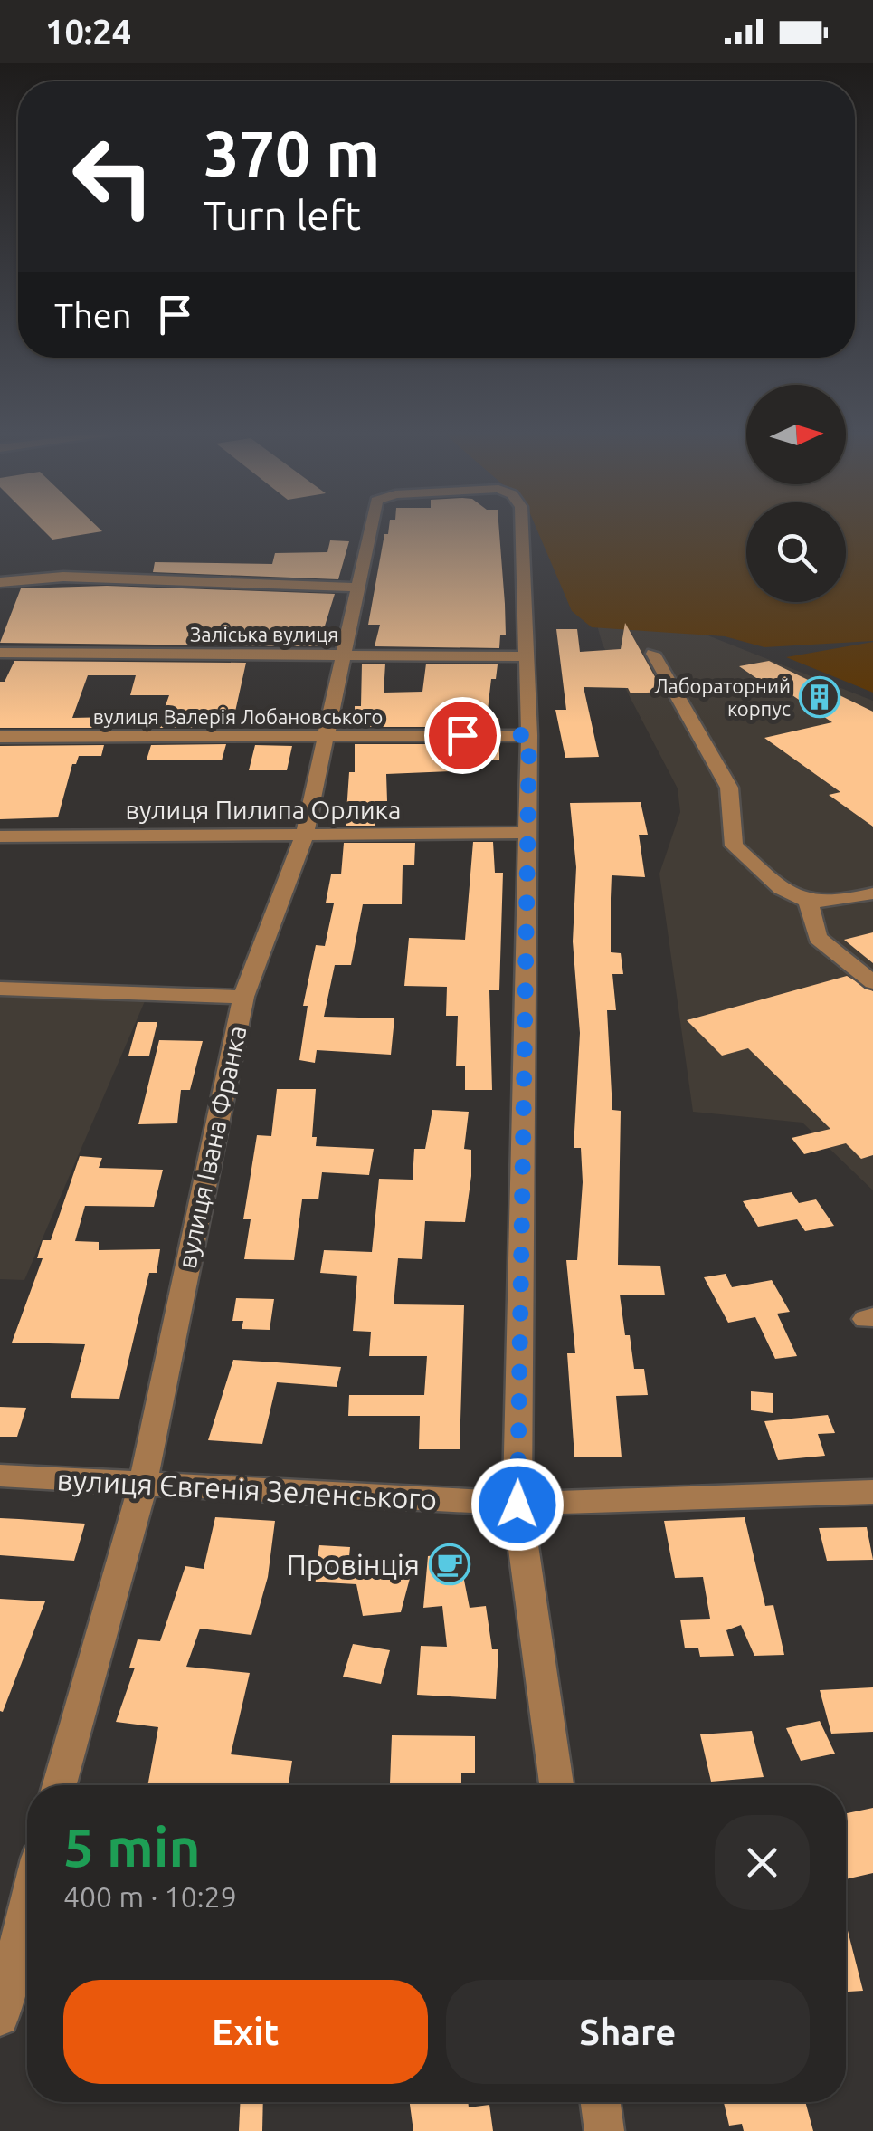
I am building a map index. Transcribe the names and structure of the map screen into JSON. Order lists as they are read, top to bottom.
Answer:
{
  "streets": {
    "street": [
      "Заліська вулиця",
      "вулиця Валерія Лобановського",
      "вулиця Пилипа Орлика",
      "вулиця Івана Франка",
      "вулиця Євгенія Зеленського"
    ]
  },
  "crossings": [
    ["Заліська вулиця", "вулиця Івана Франка"],
    ["вулиця Валерія Лобановського", "вулиця Івана Франка"],
    ["вулиця Пилипа Орлика", "вулиця Івана Франка"],
    ["вулиця Івана Франка", "вулиця Євгенія Зеленського"]
  ],
  "places": {
    "building": ["Лабораторний корпус"],
    "cafe": ["Провінція"]
  },
  "north": "right",
  "page": {
    "status": "10:24",
    "turn": ["370 m", "Turn left"],
    "then": "Then",
    "heading": ["5 min", "400 m · 10:29"],
    "buttons": ["Exit", "Share"]
  }
}
